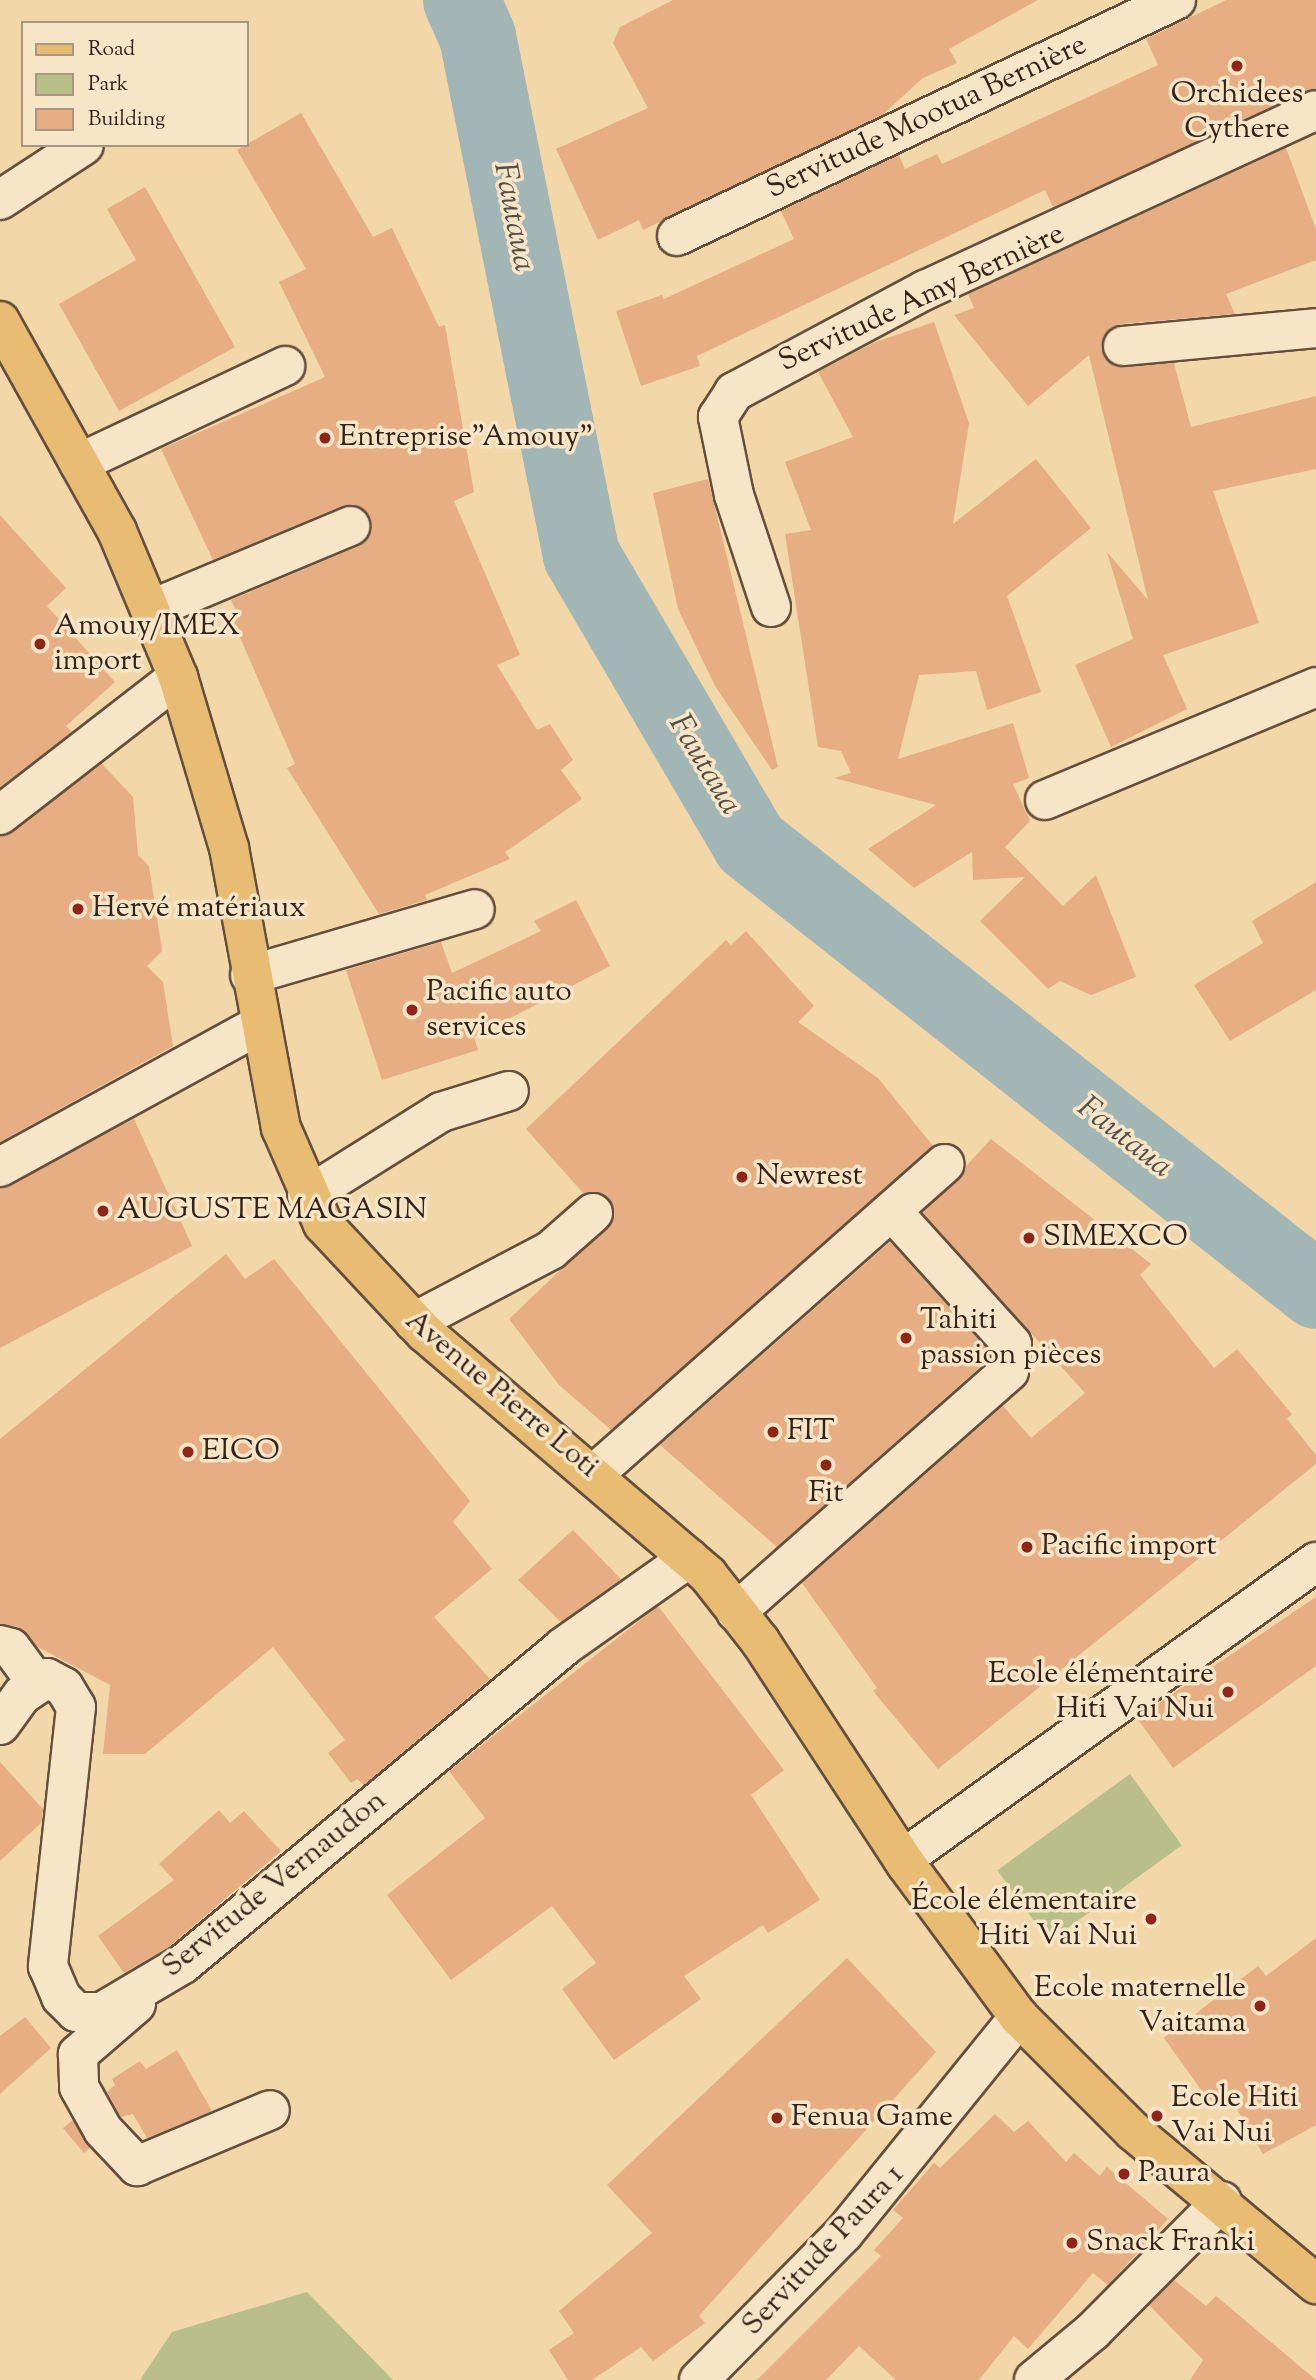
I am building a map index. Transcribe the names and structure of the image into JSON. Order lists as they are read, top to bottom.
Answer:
{
  "streets": {
    "main road": ["Avenue Pierre Loti"],
    "street": [
      "Servitude Mootua Bernière",
      "Servitude Amy Bernière",
      "Servitude Vernaudon",
      "Servitude Paura 1"
    ]
  },
  "crossings": [
    ["Avenue Pierre Loti", "Servitude Vernaudon"],
    ["Avenue Pierre Loti", "Servitude Paura 1"]
  ],
  "water": ["Fautaua"],
  "places": [
    "Orchidees Cythere",
    "Entreprise\"Amouy\"",
    "Amouy/IMEX import",
    "Hervé matériaux",
    "Pacific auto services",
    "Newrest",
    "AUGUSTE MAGASIN",
    "SIMEXCO",
    "Tahiti passion pièces",
    "FIT",
    "EICO",
    "Fit",
    "Pacific import",
    "Ecole élémentaire Hiti Vai Nui",
    "École élémentaire Hiti Vai Nui",
    "Ecole maternelle Vaitama",
    "Ecole Hiti Vai Nui",
    "Fenua Game",
    "Paura",
    "Snack Franki"
  ],
  "legend": ["Road", "Park", "Building"]
}
